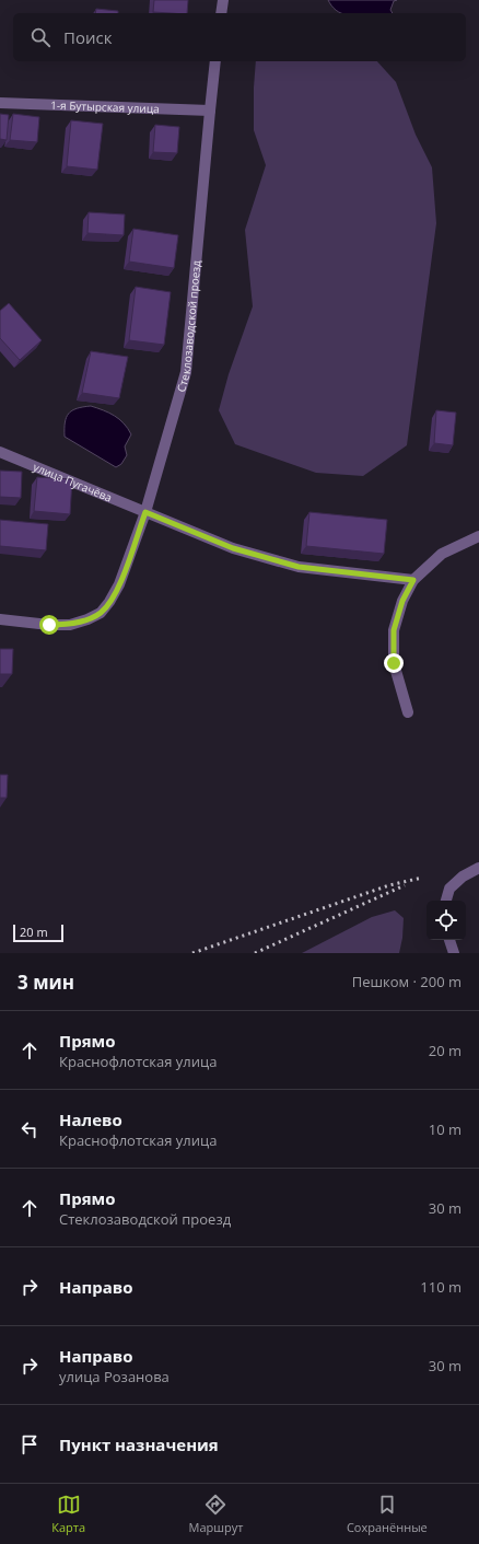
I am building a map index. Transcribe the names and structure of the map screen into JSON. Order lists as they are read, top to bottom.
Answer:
{
  "streets": {
    "street": ["1-я Бутырская улица", "Стеклозаводской проезд", "улица Пугачёва"]
  },
  "crossings": [
    ["1-я Бутырская улица", "Стеклозаводской проезд"],
    ["Стеклозаводской проезд", "улица Пугачёва"]
  ],
  "scale_bar": "20 m",
  "page": {
    "search": "Поиск",
    "scale": "20 m",
    "heading": ["3 мин", "Пешком · 200 m"],
    "list": [
      ["Прямо", "Краснофлотская улица", "20 m"],
      ["Налево", "Краснофлотская улица", "10 m"],
      ["Прямо", "Стеклозаводской проезд", "30 m"],
      ["Направо", "110 m"],
      ["Направо", "улица Розанова", "30 m"],
      "Пункт назначения"
    ],
    "nav": ["Карта", "Маршрут", "Сохранённые"]
  }
}
